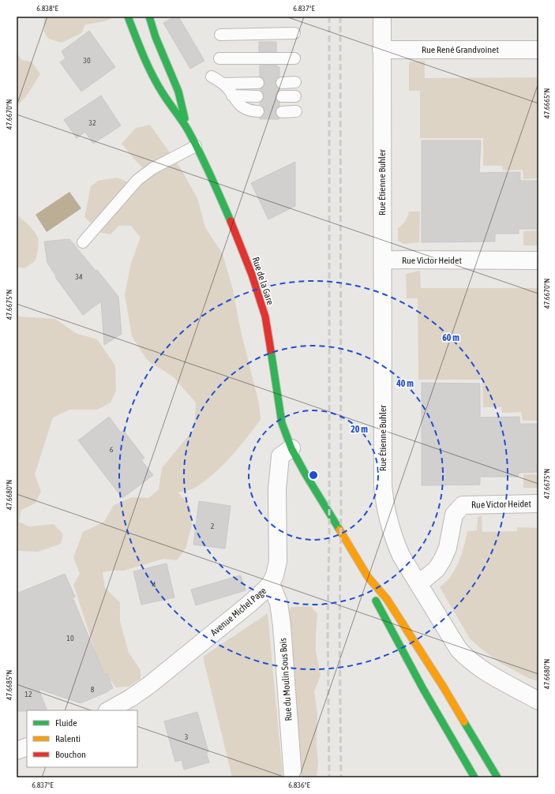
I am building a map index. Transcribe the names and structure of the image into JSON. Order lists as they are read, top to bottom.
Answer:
{
  "streets": {
    "street": [
      "Rue René Grandvoinet",
      "Rue Étienne Buhler",
      "Rue Victor Heidet",
      "Rue de la Gare",
      "Avenue Michel Page",
      "Rue du Moulin Sous Bois"
    ]
  },
  "crossings": [
    ["Rue René Grandvoinet", "Rue Étienne Buhler"],
    ["Rue Étienne Buhler", "Rue Victor Heidet"],
    ["Rue de la Gare", "Avenue Michel Page"],
    ["Avenue Michel Page", "Rue du Moulin Sous Bois"]
  ],
  "house_numbers": [
    "30",
    "32",
    "34",
    "6",
    "2",
    "4",
    "10",
    "8",
    "12",
    "3"
  ],
  "legend": ["Fluide", "Ralenti", "Bouchon"],
  "coordinates": [
    "6.838°E",
    "6.837°E",
    "47.6665°N",
    "47.6670°N",
    "47.6675°N",
    "47.6680°N",
    "47.6685°N",
    "6.836°E"
  ],
  "rings": ["60 m", "40 m", "20 m"]
}
